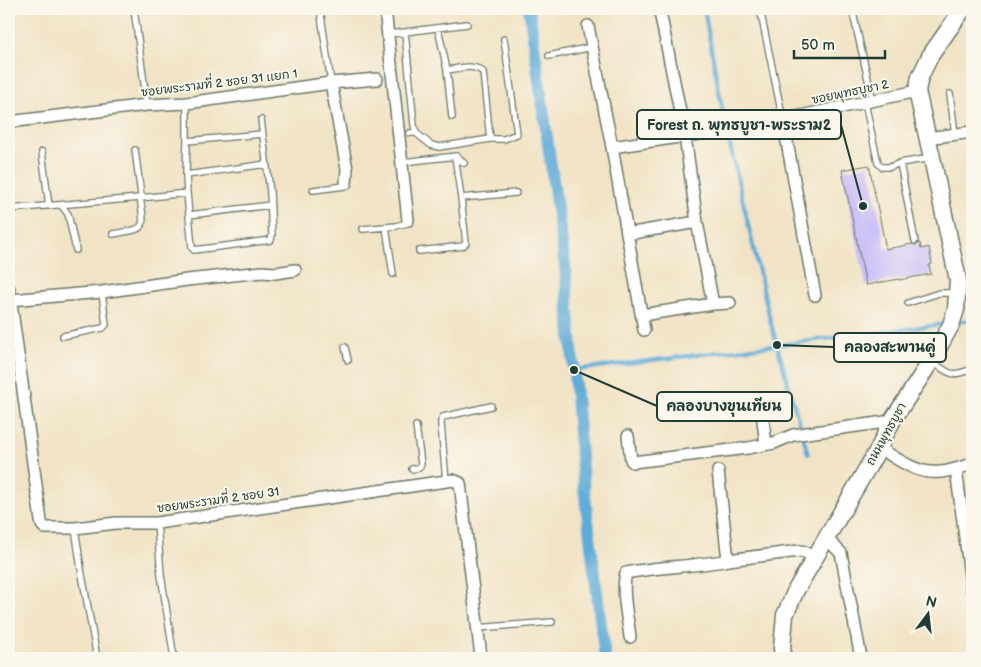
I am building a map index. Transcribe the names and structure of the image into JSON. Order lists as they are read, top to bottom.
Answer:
{
  "streets": {
    "main road": ["ถนนพุทธบูชา"],
    "street": ["ซอยพระรามที่ 2 ซอย 31 แยก 1", "ซอยพุทธบูชา 2", "ซอยพระรามที่ 2 ซอย 31"]
  },
  "places": ["Forest ถ. พุทธบูชา-พระราม2", "คลองสะพานคู่", "คลองบางขุนเทียน"],
  "scale_bar": "50 m",
  "north": "top"
}
